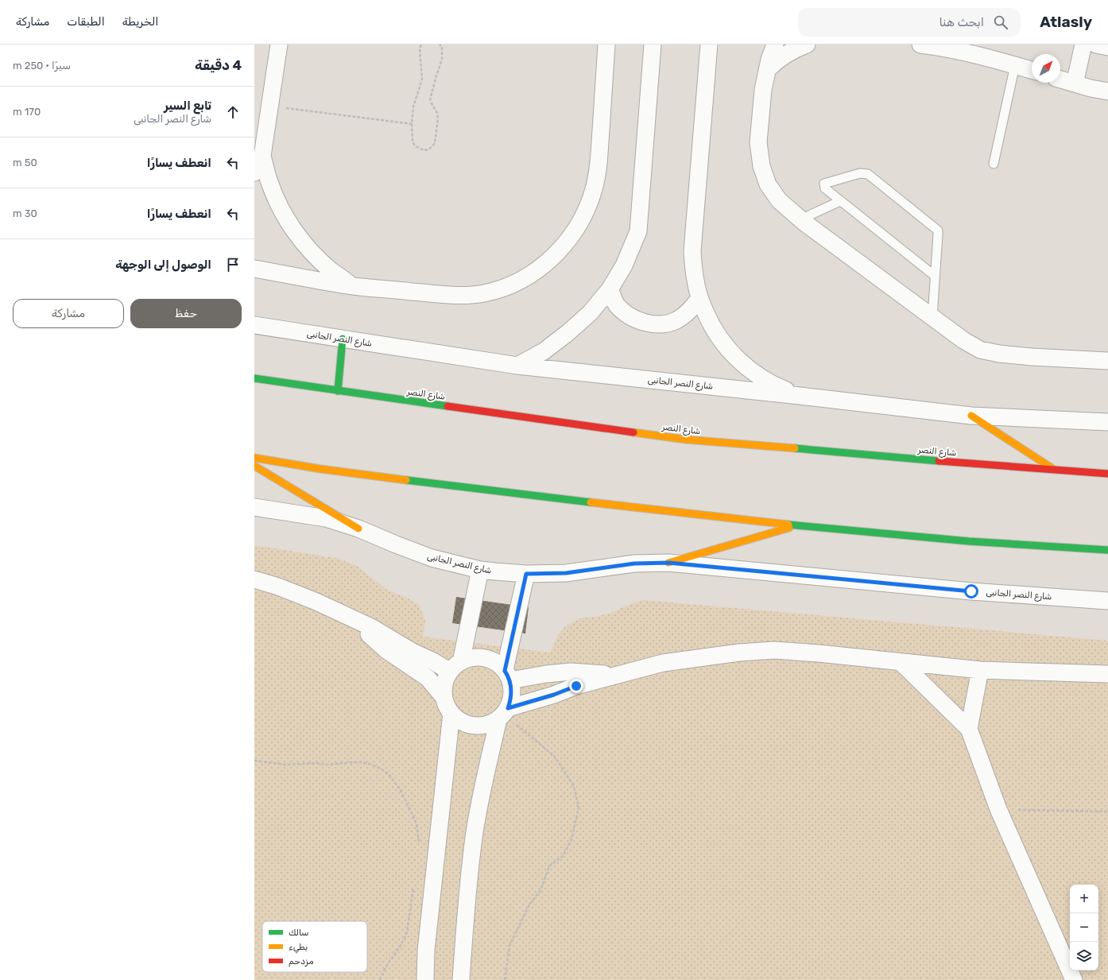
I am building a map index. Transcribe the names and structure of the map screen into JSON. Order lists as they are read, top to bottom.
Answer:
{
  "streets": {
    "main road": ["شارع النصر"],
    "street": ["شارع النصر الجانبى"]
  },
  "legend": ["سالك", "بطيء", "مزدحم"],
  "north": "top right",
  "page": {
    "header": "Atlasly",
    "search": "ابحث هنا",
    "nav": ["الخريطة", "الطبقات", "مشاركة"],
    "heading": ["4 دقيقة", "سيرًا · 250 m"],
    "list": [
      ["تابع السير", "شارع النصر الجانبى", "170 m"],
      ["انعطف يسارًا", "50 m"],
      ["انعطف يسارًا", "30 m"],
      "الوصول إلى الوجهة"
    ],
    "buttons": ["حفظ", "مشاركة"],
    "map_buttons": ["+", "−"]
  }
}
